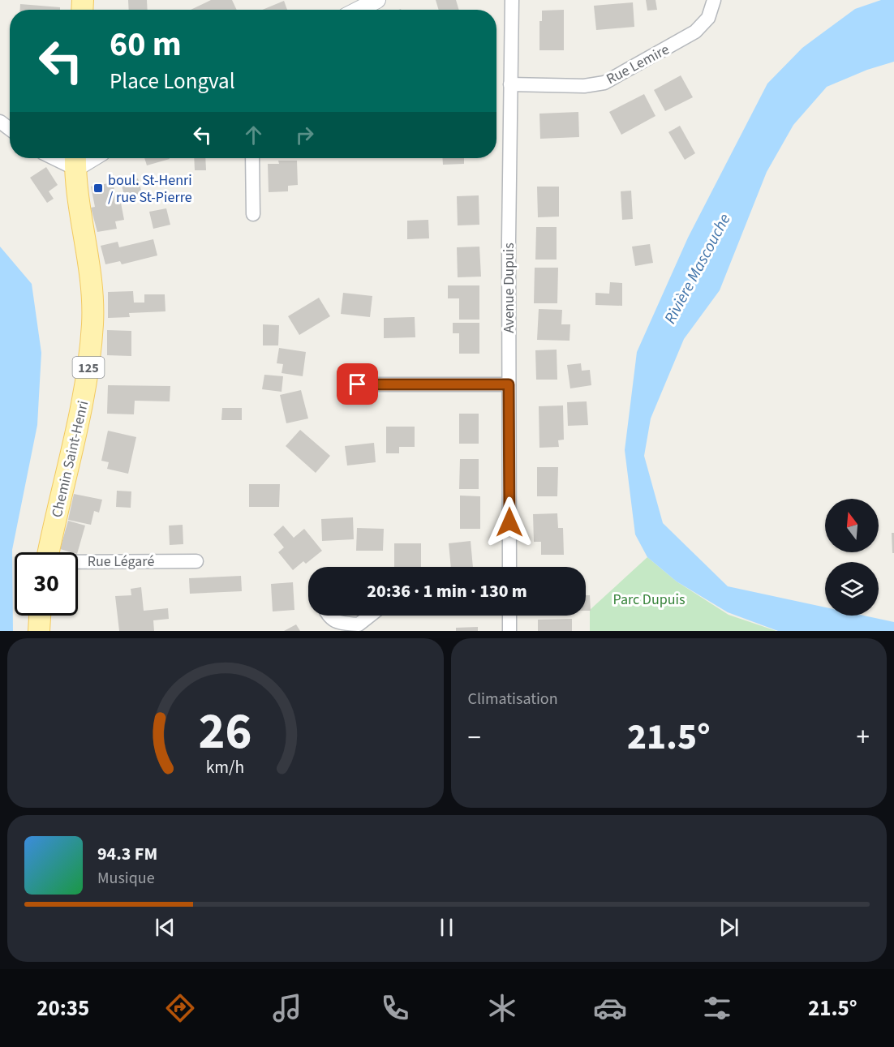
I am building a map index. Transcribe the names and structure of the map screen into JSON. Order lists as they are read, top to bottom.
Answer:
{
  "streets": {
    "main road": ["125", "Chemin Saint-Henri"],
    "street": ["Rue Lemire", "Avenue Dupuis", "Rue Légaré"]
  },
  "crossings": [
    ["Rue Lemire", "Avenue Dupuis"]
  ],
  "water": ["Rivière Mascouche"],
  "parks": ["Parc Dupuis"],
  "places": {
    "transit": ["boul. St-Henri / rue St-Pierre"]
  },
  "north": "top",
  "page": {
    "turn": ["60 m", "Place Longval"],
    "limit": "30",
    "trip": "20:36 · 1 min · 130 m",
    "tile": "Climatisation",
    "heat": ["−", "21.5°", "+"],
    "song": ["94.3 FM", "Musique"],
    "tabs": ["20:35", "21.5°"],
    "gauge": ["26", "km/h"]
  }
}
